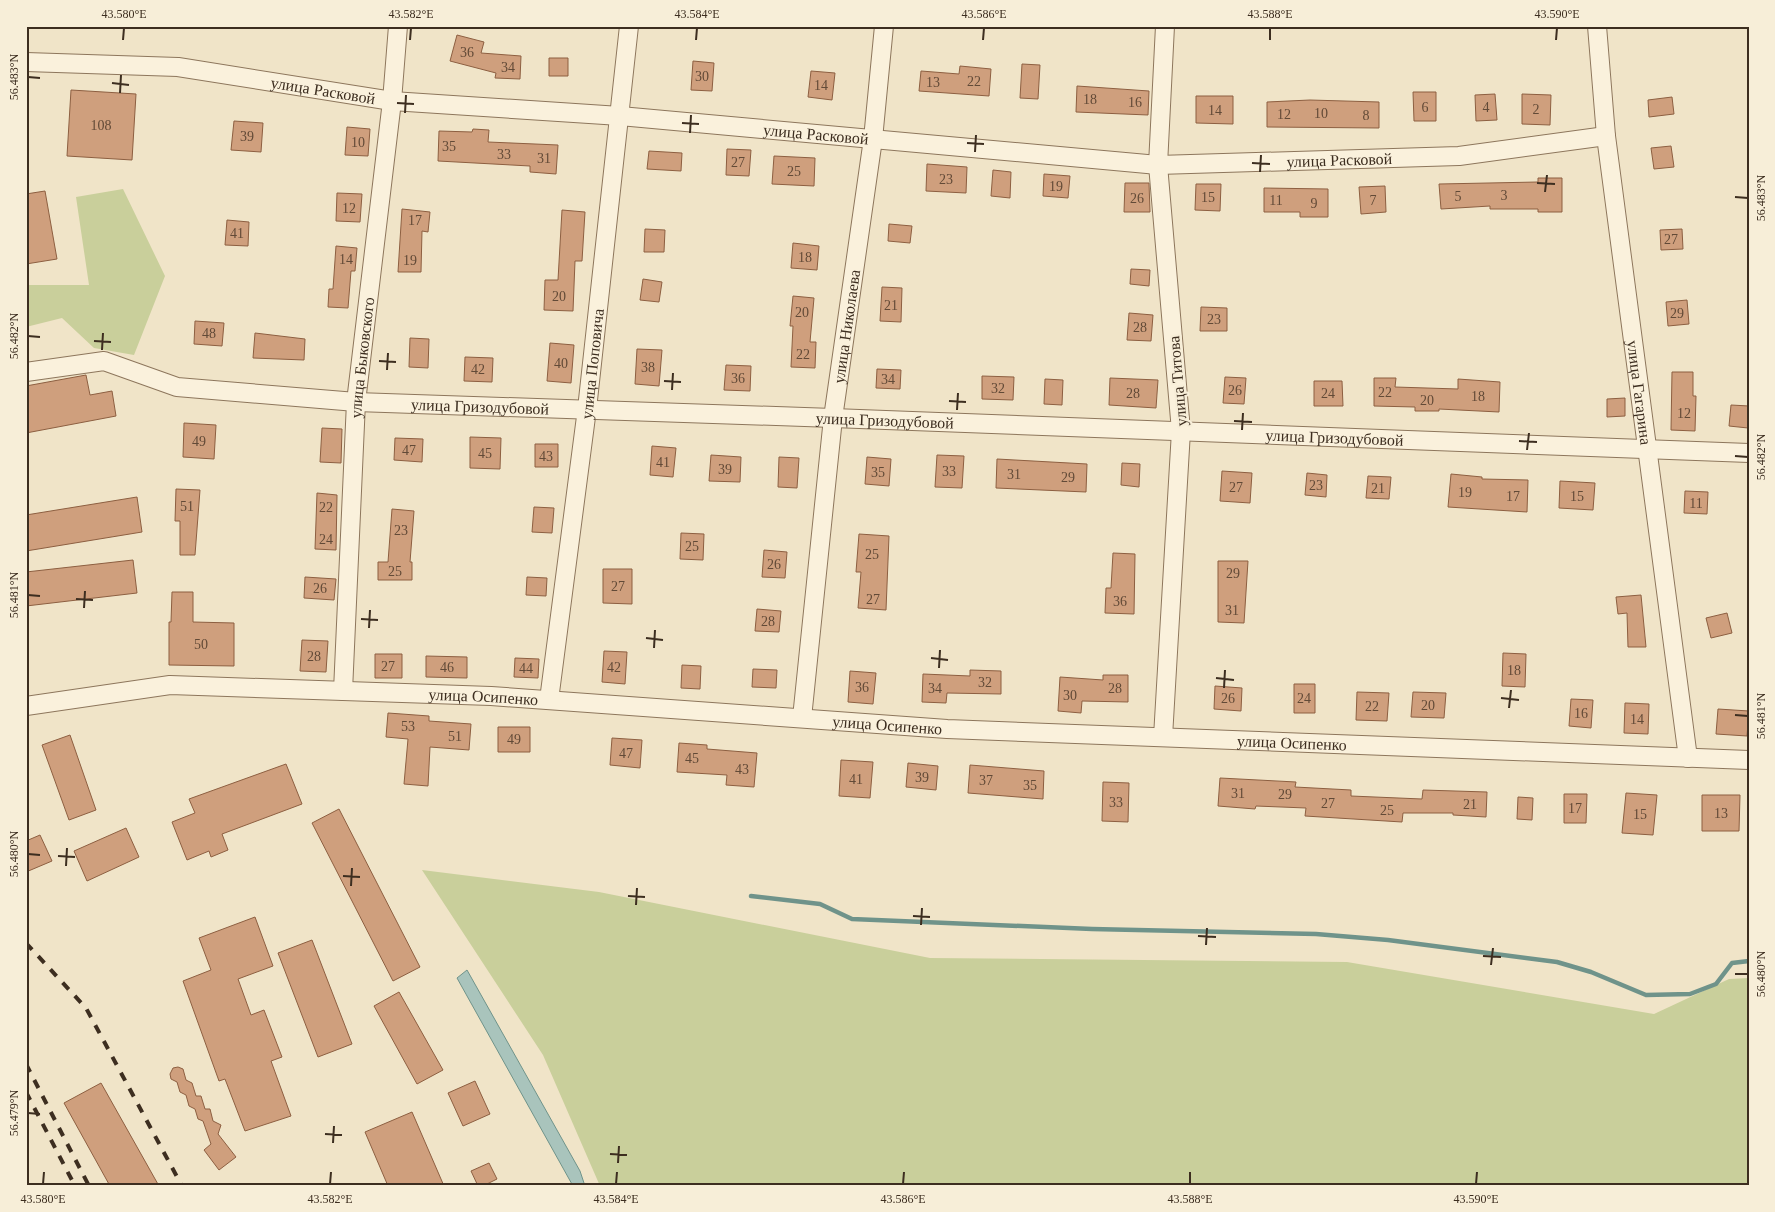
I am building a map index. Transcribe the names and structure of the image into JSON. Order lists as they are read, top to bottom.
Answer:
{
  "streets": {
    "street": [
      "улица Расковой",
      "улица Николаева",
      "улица Быковского",
      "улица Поповича",
      "улица Титова",
      "улица Гагарина",
      "улица Гризодубовой",
      "улица Осипенко"
    ]
  },
  "crossings": [
    ["улица Расковой", "улица Николаева"],
    ["улица Расковой", "улица Быковского"],
    ["улица Расковой", "улица Поповича"],
    ["улица Расковой", "улица Титова"],
    ["улица Расковой", "улица Гагарина"],
    ["улица Николаева", "улица Гризодубовой"],
    ["улица Николаева", "улица Осипенко"],
    ["улица Быковского", "улица Гризодубовой"],
    ["улица Быковского", "улица Осипенко"],
    ["улица Поповича", "улица Гризодубовой"],
    ["улица Поповича", "улица Осипенко"],
    ["улица Титова", "улица Гризодубовой"],
    ["улица Титова", "улица Осипенко"],
    ["улица Гагарина", "улица Гризодубовой"],
    ["улица Гагарина", "улица Осипенко"]
  ],
  "house_numbers": [
    "36",
    "34",
    "30",
    "22",
    "13",
    "14",
    "18",
    "16",
    "6",
    "4",
    "2",
    "14",
    "10",
    "12",
    "8",
    "108",
    "39",
    "10",
    "35",
    "33",
    "31",
    "27",
    "25",
    "23",
    "19",
    "3",
    "5",
    "15",
    "26",
    "11",
    "7",
    "9",
    "12",
    "17",
    "41",
    "27",
    "18",
    "14",
    "19",
    "20",
    "21",
    "20",
    "29",
    "23",
    "28",
    "48",
    "22",
    "40",
    "38",
    "42",
    "36",
    "34",
    "32",
    "26",
    "22",
    "28",
    "24",
    "18",
    "20",
    "12",
    "49",
    "47",
    "45",
    "43",
    "41",
    "39",
    "33",
    "35",
    "31",
    "29",
    "23",
    "27",
    "21",
    "19",
    "17",
    "15",
    "11",
    "51",
    "22",
    "23",
    "24",
    "25",
    "25",
    "26",
    "25",
    "29",
    "27",
    "26",
    "27",
    "36",
    "31",
    "28",
    "50",
    "28",
    "27",
    "46",
    "42",
    "44",
    "18",
    "32",
    "36",
    "34",
    "28",
    "30",
    "26",
    "24",
    "20",
    "22",
    "16",
    "14",
    "53",
    "51",
    "49",
    "47",
    "45",
    "43",
    "39",
    "41",
    "37",
    "35",
    "31",
    "29",
    "33",
    "27",
    "21",
    "17",
    "25",
    "13",
    "15"
  ],
  "coordinates": [
    "43.580°E",
    "43.582°E",
    "43.584°E",
    "43.586°E",
    "43.588°E",
    "43.590°E",
    "56.483°N",
    "56.482°N",
    "56.481°N",
    "56.480°N",
    "56.479°N"
  ]
}
